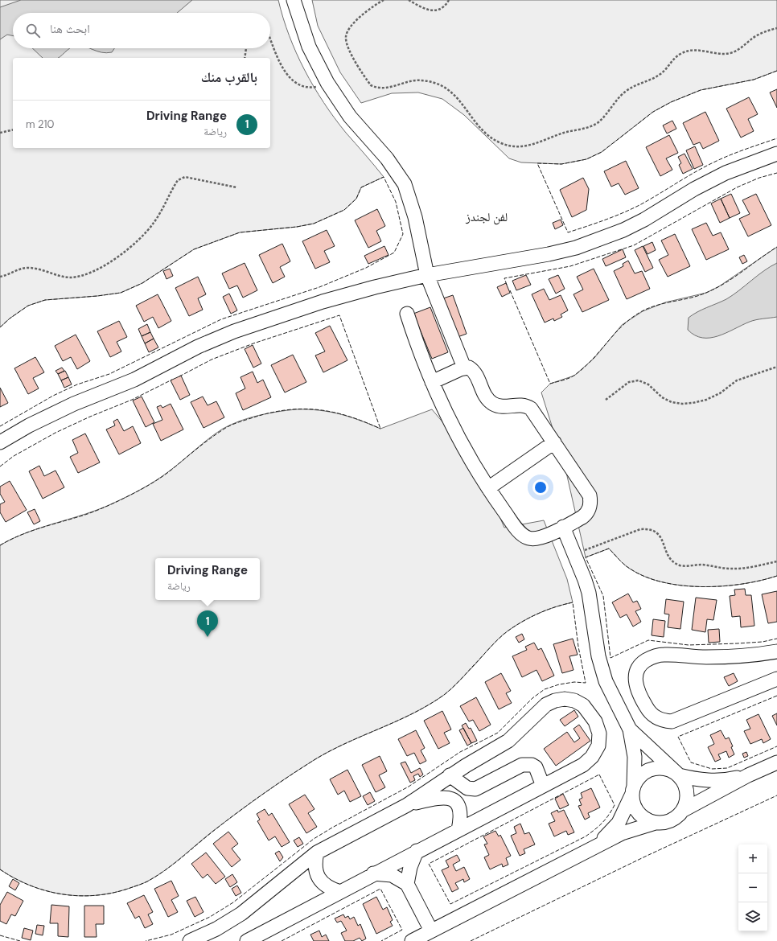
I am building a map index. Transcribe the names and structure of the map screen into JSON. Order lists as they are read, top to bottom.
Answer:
{
  "districts": ["لفن لجندز"],
  "page": {
    "search": "ابحث هنا",
    "heading": "بالقرب منك",
    "list": [
      {
        "mark": "1",
        "name": "Driving Range",
        "note": "رياضة",
        "value": "210 m"
      }
    ],
    "popup": ["Driving Range", "رياضة"],
    "pins": "1",
    "map_buttons": ["+", "−"]
  }
}
